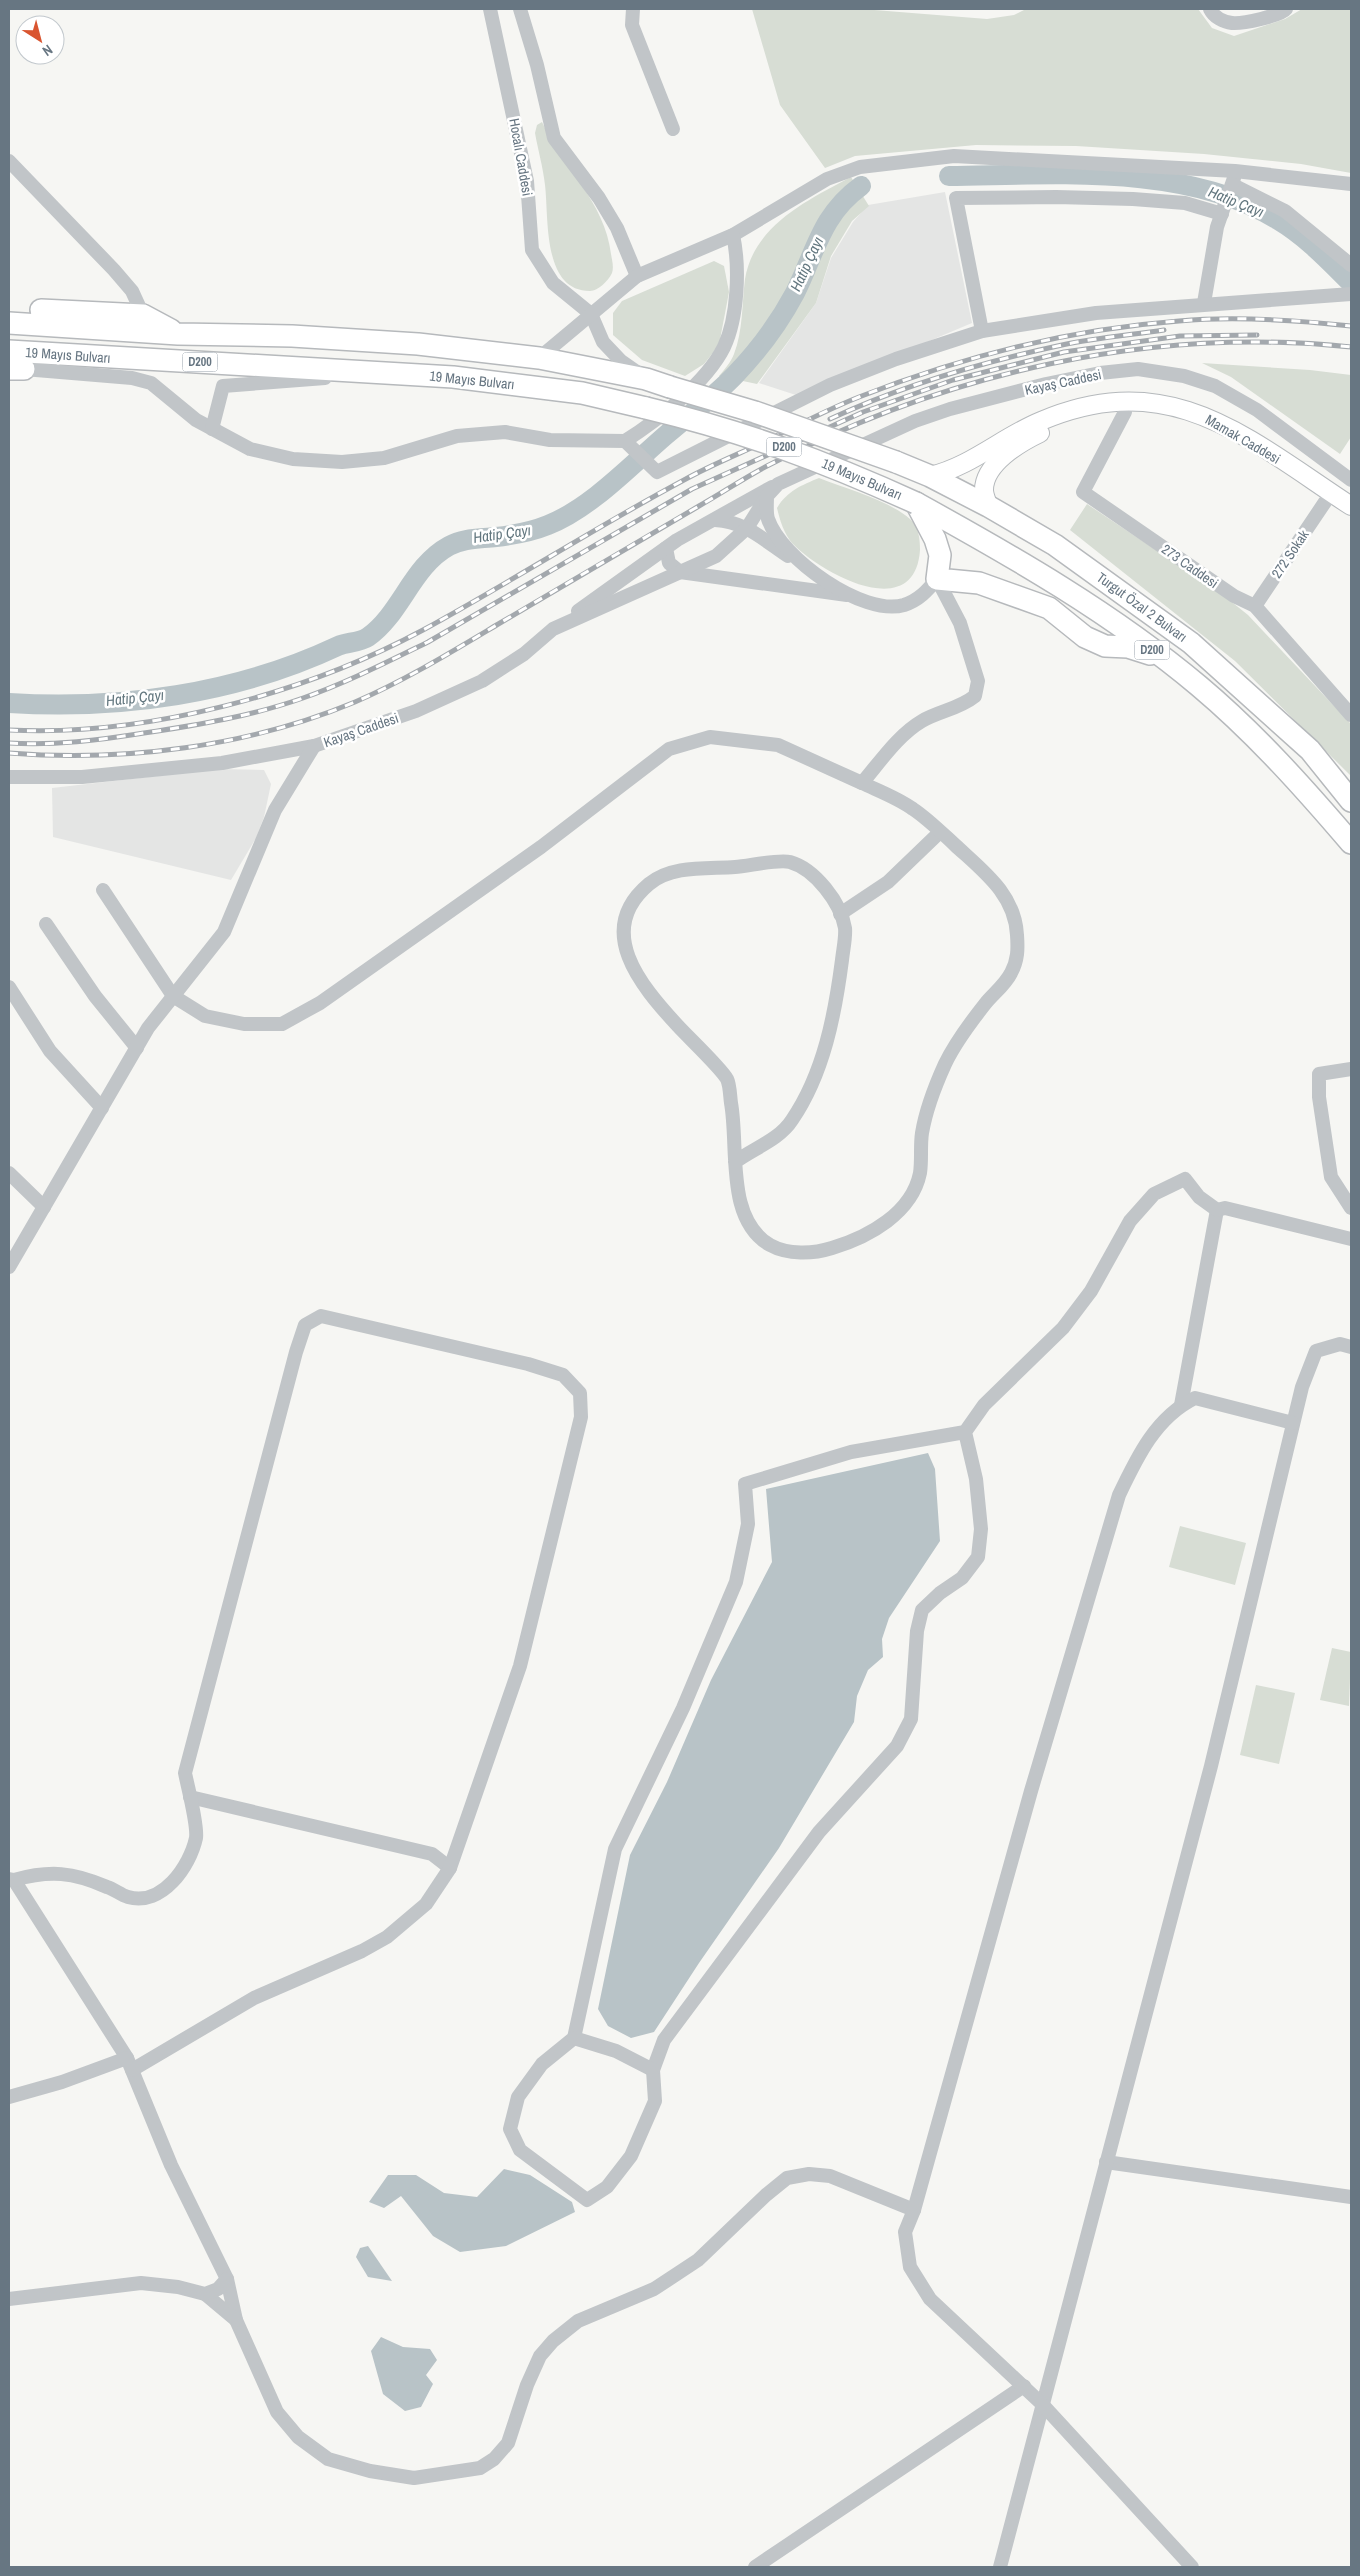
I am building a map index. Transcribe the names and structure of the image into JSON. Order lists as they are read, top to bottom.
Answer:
{
  "streets": {
    "highway": ["19 Mayıs Bulvarı", "D200", "Turgut Özal 2 Bulvarı"],
    "main road": ["Mamak Caddesi"],
    "street": [
      "Hocalı Caddesi",
      "Kayaş Caddesi",
      "272 Sokak",
      "273 Caddesi"
    ]
  },
  "crossings": [
    ["19 Mayıs Bulvarı", "Turgut Özal 2 Bulvarı"],
    ["Mamak Caddesi", "272 Sokak"],
    ["Mamak Caddesi", "273 Caddesi"],
    ["Mamak Caddesi", "Turgut Özal 2 Bulvarı"],
    ["272 Sokak", "273 Caddesi"]
  ],
  "water": ["Hatip Çayı"],
  "north": "bottom right"
}
